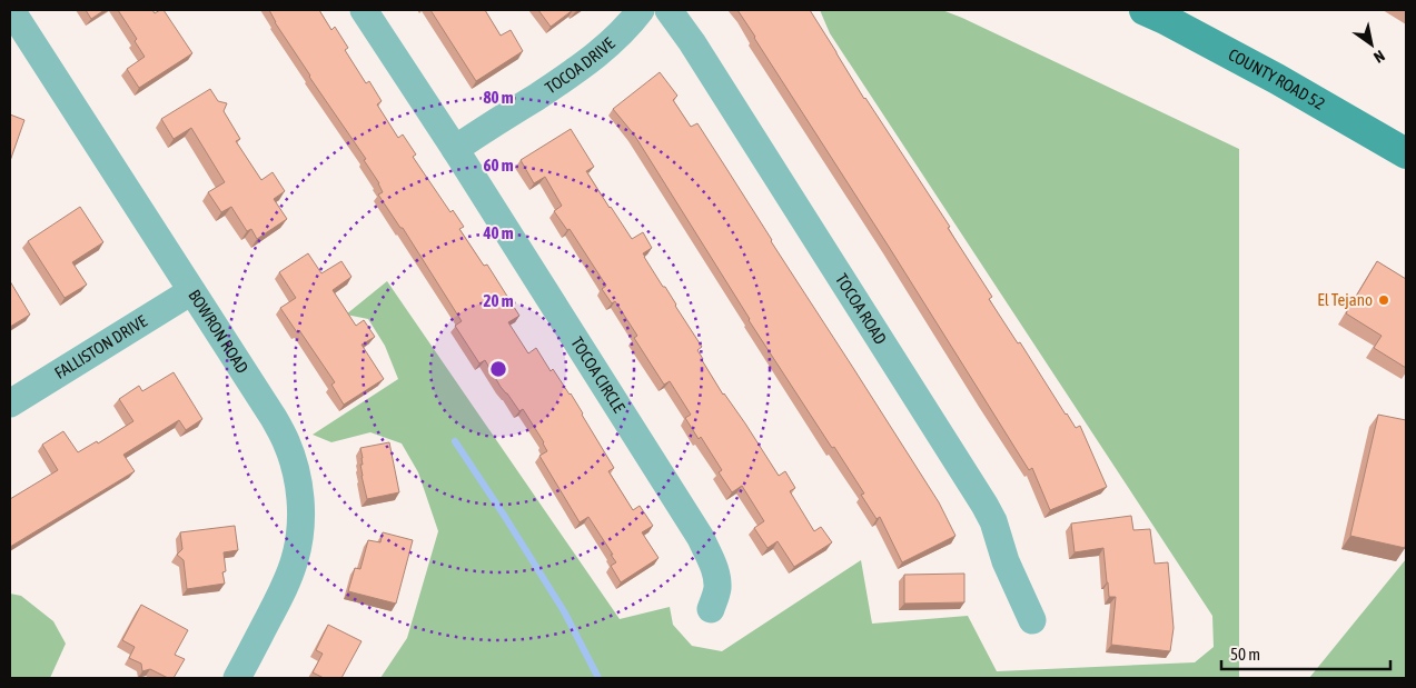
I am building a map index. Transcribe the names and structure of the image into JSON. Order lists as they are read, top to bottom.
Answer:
{
  "streets": {
    "main road": ["COUNTY ROAD 52"],
    "street": [
      "TOCOA DRIVE",
      "TOCOA ROAD",
      "BOWRON ROAD",
      "FALLISTON DRIVE",
      "TOCOA CIRCLE"
    ]
  },
  "crossings": [
    ["TOCOA DRIVE", "TOCOA CIRCLE"],
    ["BOWRON ROAD", "FALLISTON DRIVE"]
  ],
  "places": ["El Tejano"],
  "scale_bar": "50 m",
  "north": "bottom right",
  "rings": [
    "80 m",
    "60 m",
    "40 m",
    "20 m"
  ]
}
